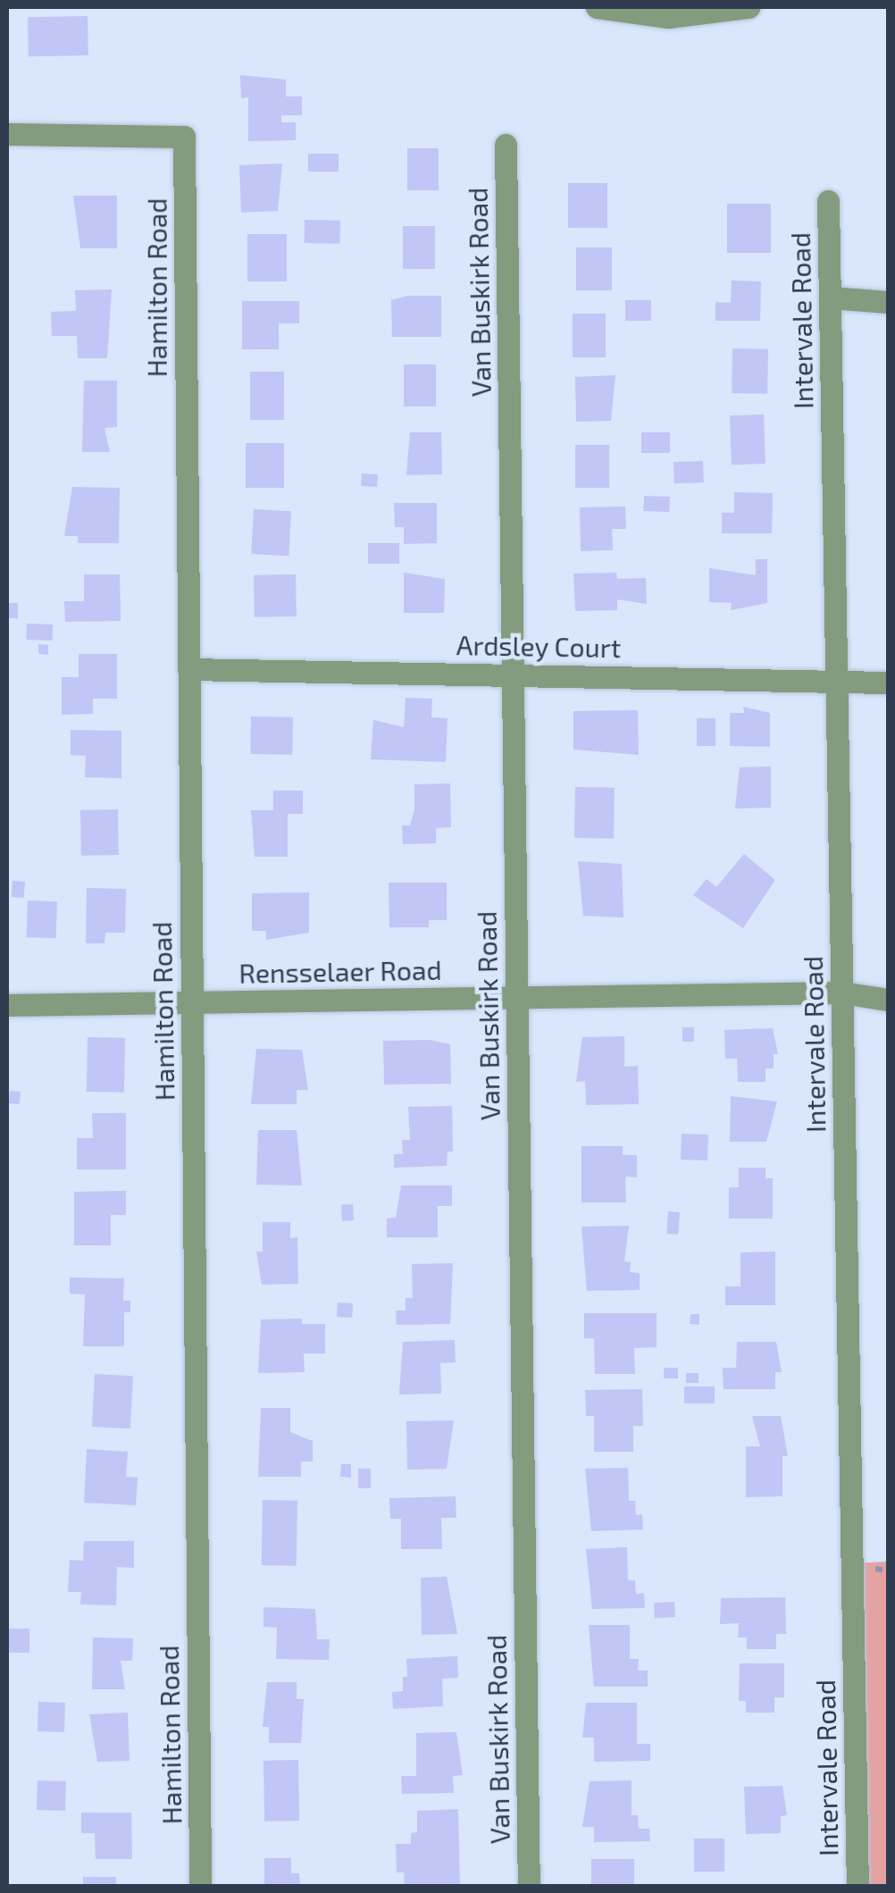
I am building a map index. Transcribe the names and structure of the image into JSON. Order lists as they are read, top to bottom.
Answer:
{
  "streets": {
    "street": [
      "Hamilton Road",
      "Van Buskirk Road",
      "Intervale Road",
      "Ardsley Court",
      "Rensselaer Road"
    ]
  },
  "crossings": [
    ["Hamilton Road", "Ardsley Court"],
    ["Hamilton Road", "Rensselaer Road"],
    ["Van Buskirk Road", "Ardsley Court"],
    ["Van Buskirk Road", "Rensselaer Road"],
    ["Intervale Road", "Ardsley Court"],
    ["Intervale Road", "Rensselaer Road"]
  ]
}
